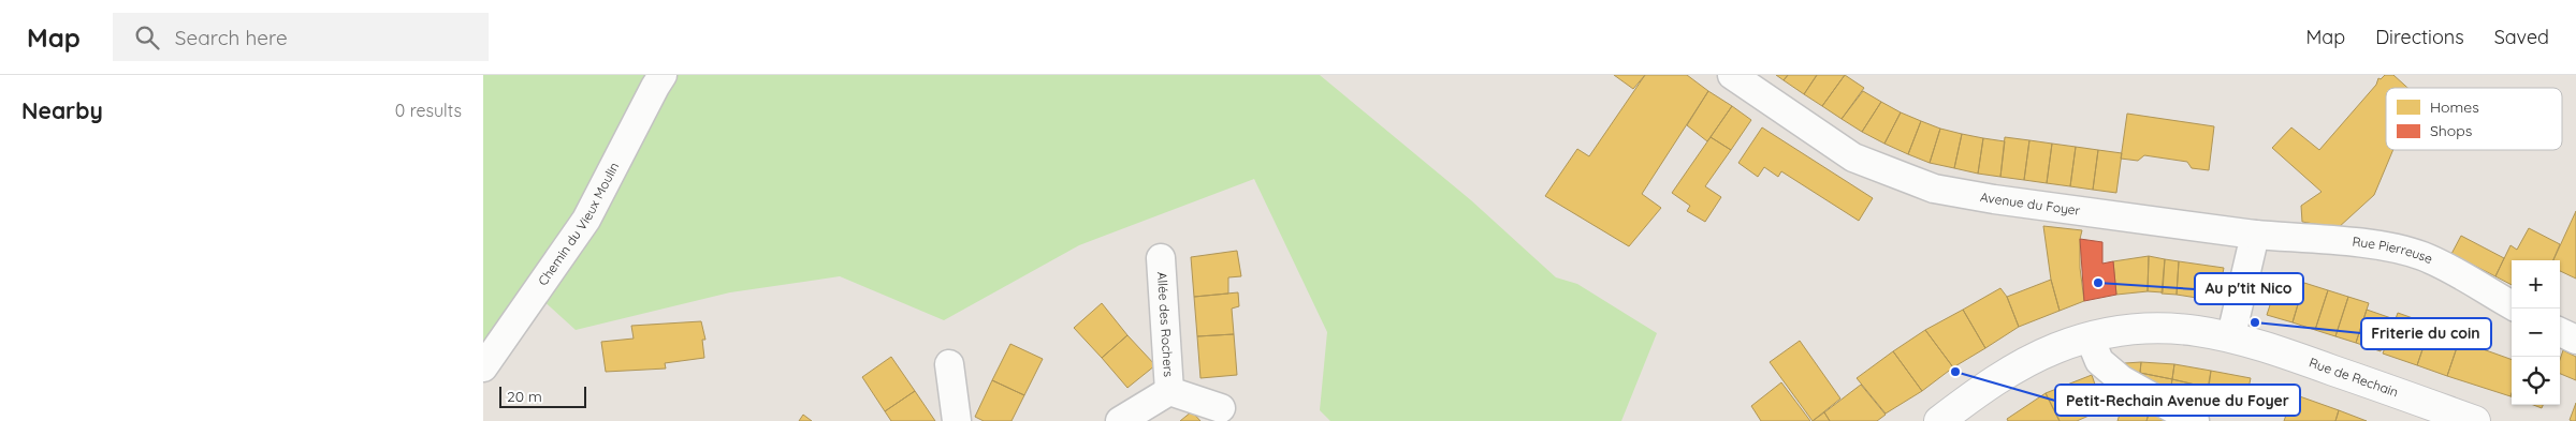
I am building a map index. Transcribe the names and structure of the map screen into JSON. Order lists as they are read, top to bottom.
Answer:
{
  "streets": {
    "main road": ["Rue de Rechain"],
    "street": [
      "Avenue du Foyer",
      "Chemin du Vieux Moulin",
      "Rue Pierreuse",
      "Allée des Rochers"
    ]
  },
  "crossings": [
    ["Avenue du Foyer", "Rue Pierreuse"]
  ],
  "places": ["Au p'tit Nico", "Friterie du coin", "Petit-Rechain Avenue du Foyer"],
  "legend": ["Homes", "Shops"],
  "scale_bar": "20 m",
  "page": {
    "header": "Map",
    "search": "Search here",
    "nav": ["Map", "Directions", "Saved"],
    "heading": ["Nearby", "0 results"],
    "map_buttons": ["+", "−"],
    "scale": "20 m"
  }
}
